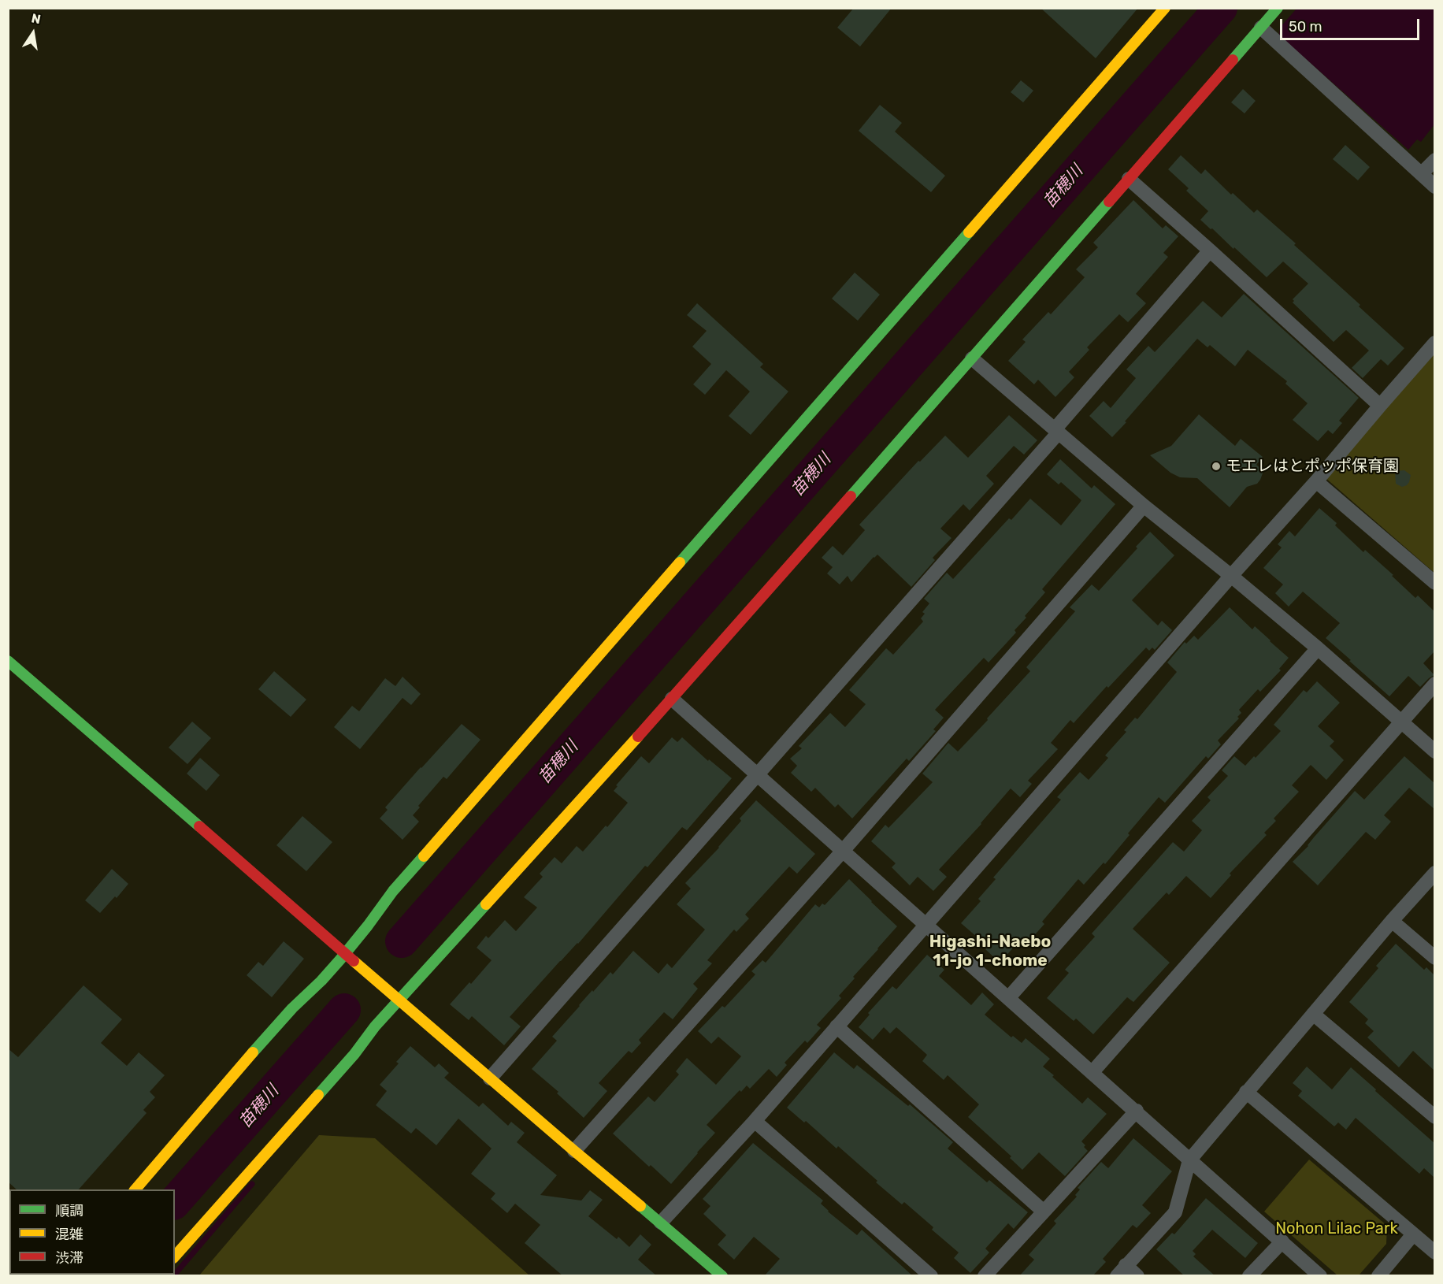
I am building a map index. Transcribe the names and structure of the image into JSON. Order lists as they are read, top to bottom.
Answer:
{
  "districts": ["Higashi-Naebo 11-jo 1-chome"],
  "water": ["苗穂川"],
  "parks": ["Nohon Lilac Park"],
  "places": ["モエレはとポッポ保育園"],
  "legend": ["順調", "混雑", "渋滞"],
  "scale_bar": "50 m",
  "north": "top"
}
